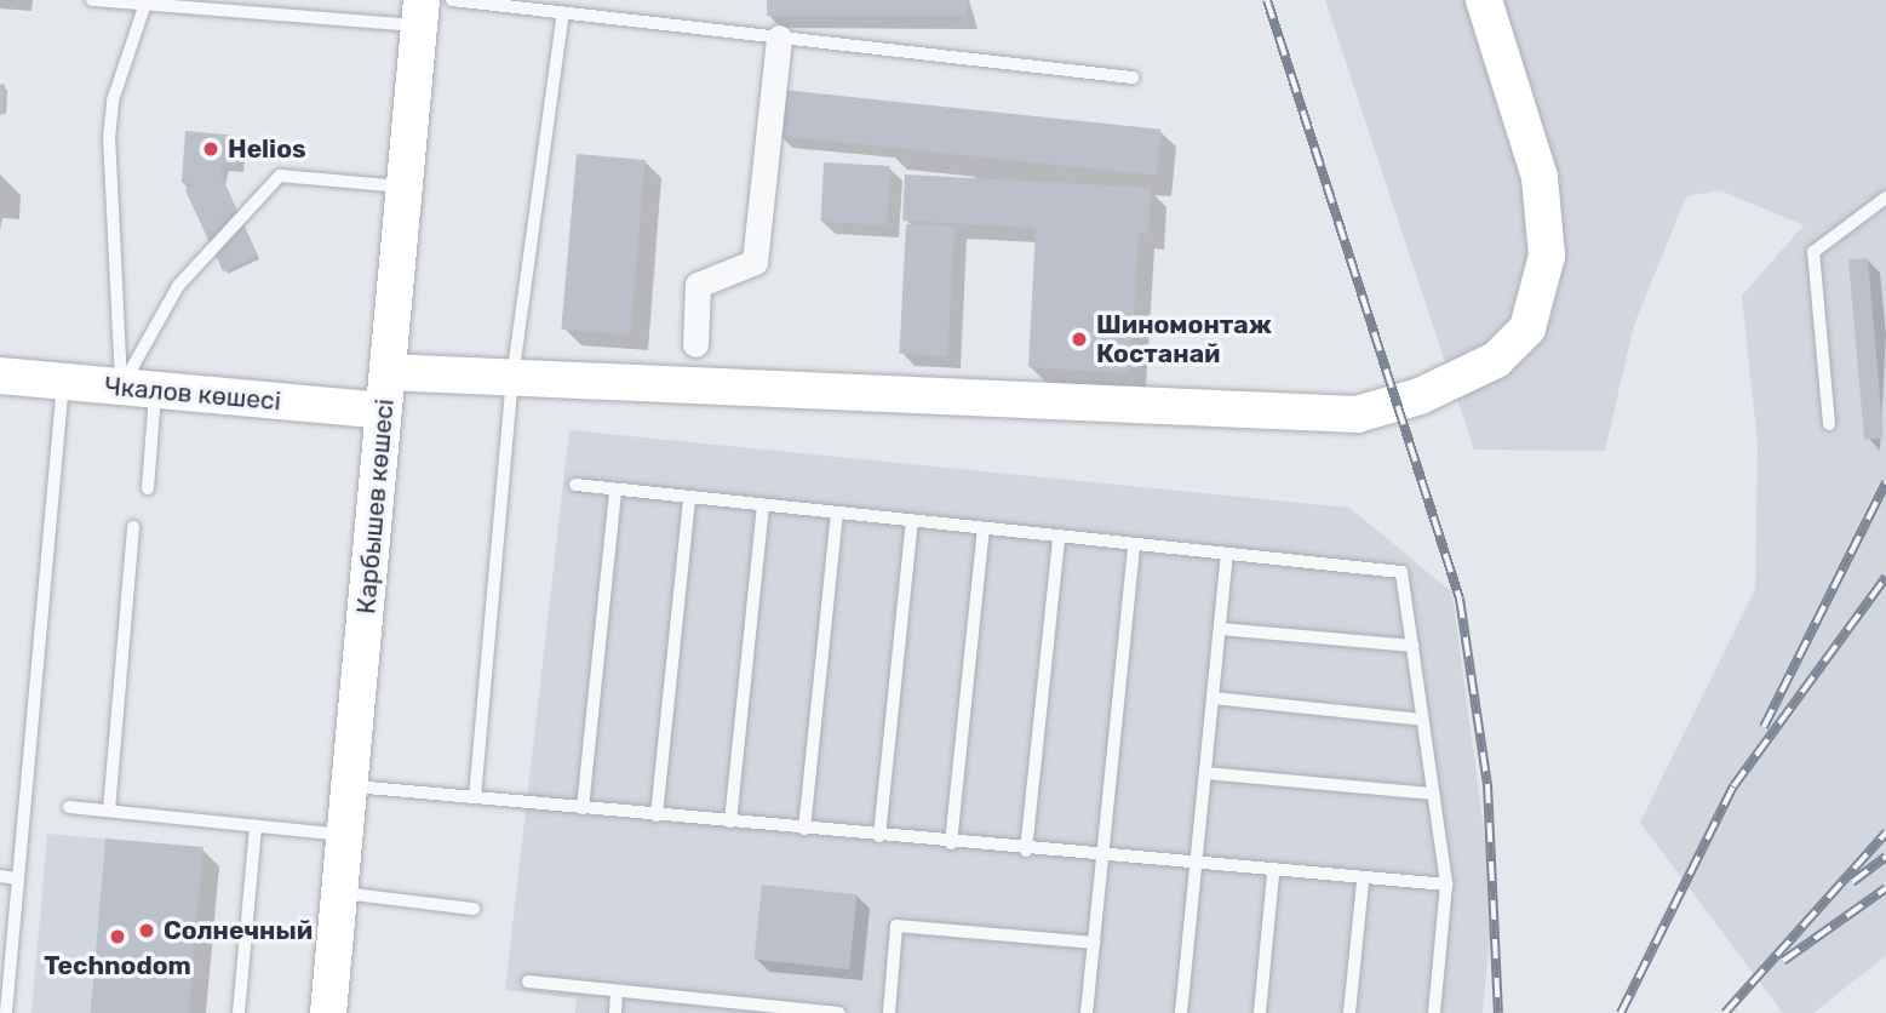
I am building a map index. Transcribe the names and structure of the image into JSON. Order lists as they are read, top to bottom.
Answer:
{
  "streets": {
    "street": ["Чкалов көшесі", "Карбышев көшесі"]
  },
  "crossings": [
    ["Чкалов көшесі", "Карбышев көшесі"]
  ],
  "places": [
    "Helios",
    "Шиномонтаж Костанай",
    "Солнечный",
    "Technodom"
  ]
}
